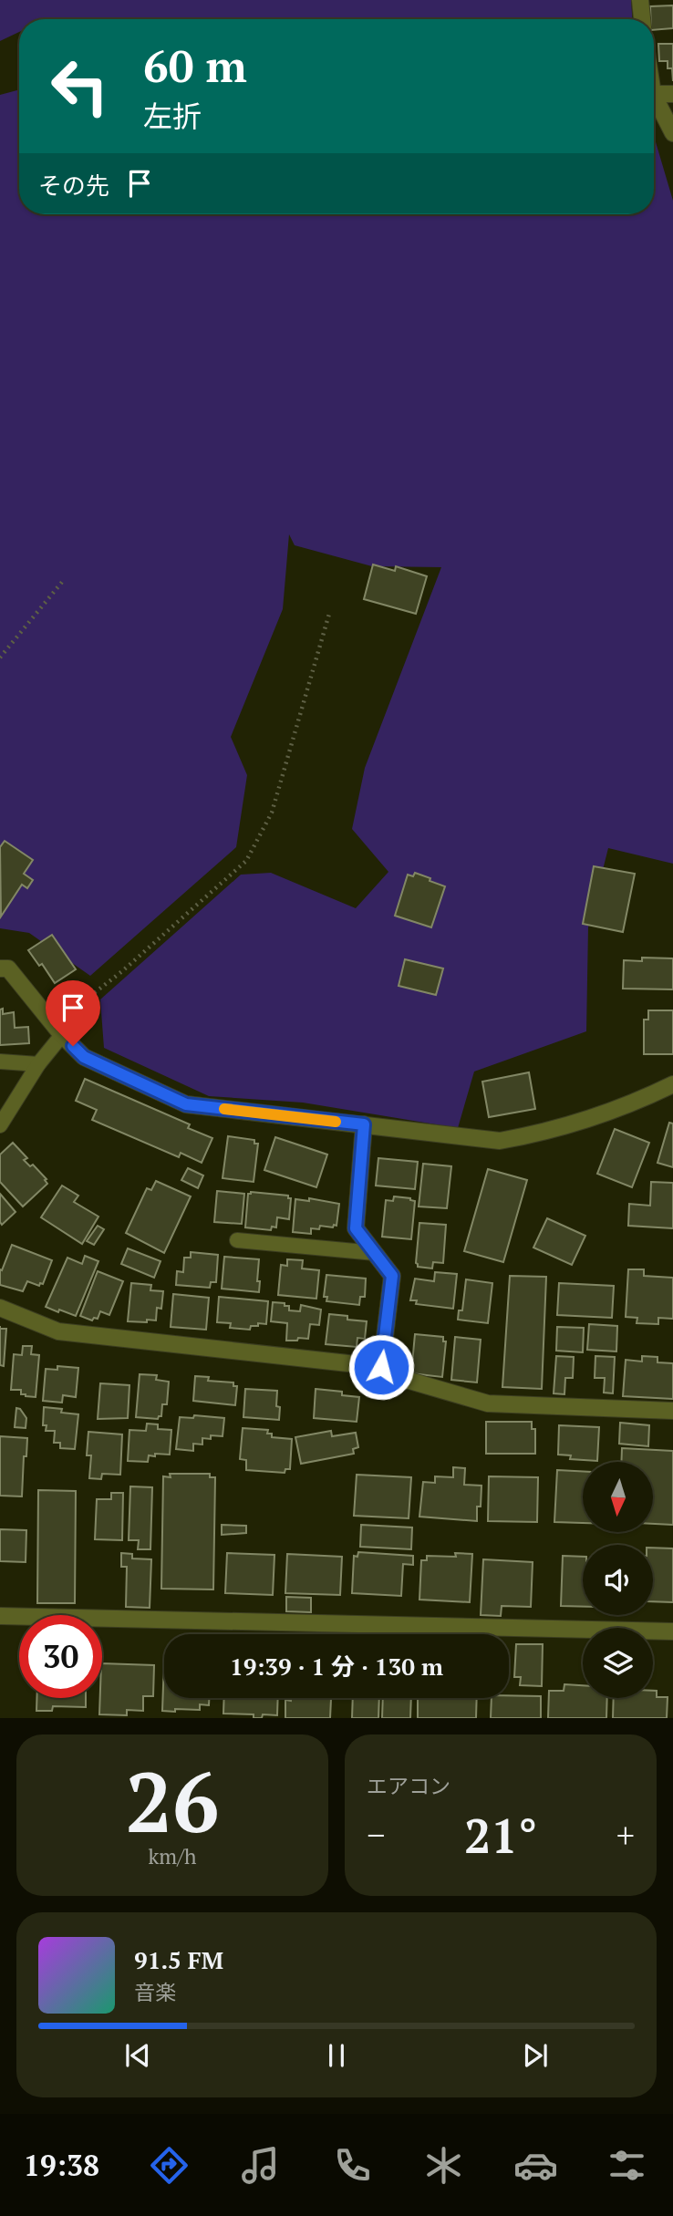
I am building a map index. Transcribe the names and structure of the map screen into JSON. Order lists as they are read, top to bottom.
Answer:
{
  "north": "bottom",
  "page": {
    "turn": ["60 m", "左折"],
    "then": "その先",
    "limit": "30",
    "trip": "19:39 · 1 分 · 130 m",
    "tile": [
      ["26", "km/h"],
      "エアコン"
    ],
    "heat": ["−", "21°", "+"],
    "song": ["91.5 FM", "音楽"],
    "tabs": "19:38"
  }
}
